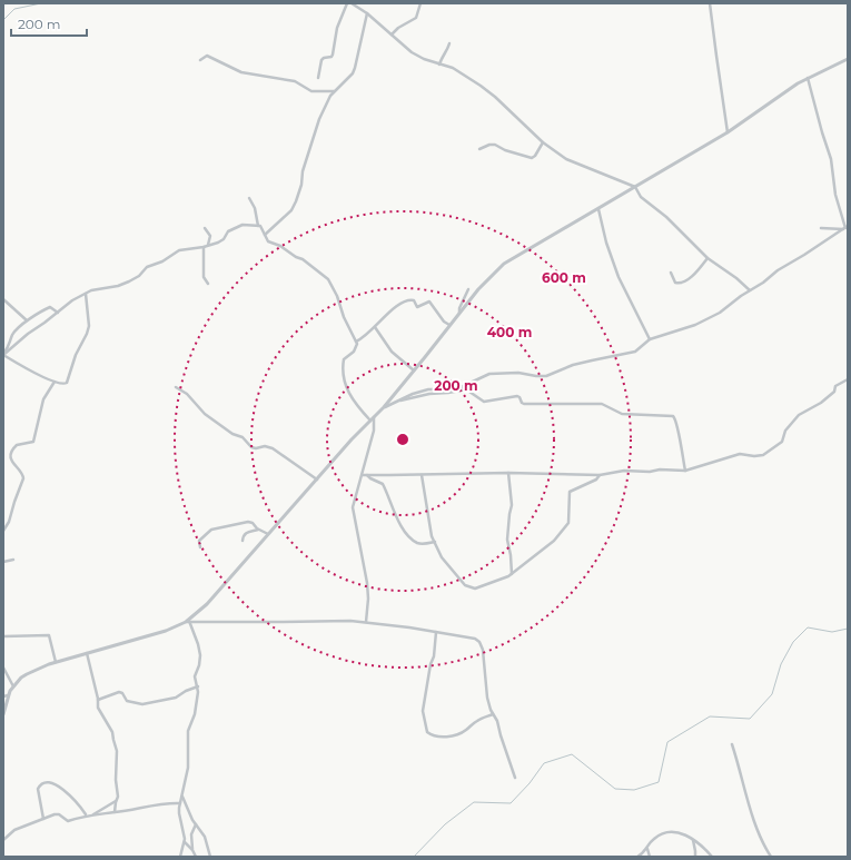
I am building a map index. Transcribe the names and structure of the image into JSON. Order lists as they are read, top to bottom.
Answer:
{
  "scale_bar": "200 m",
  "rings": ["600 m", "400 m", "200 m"]
}
